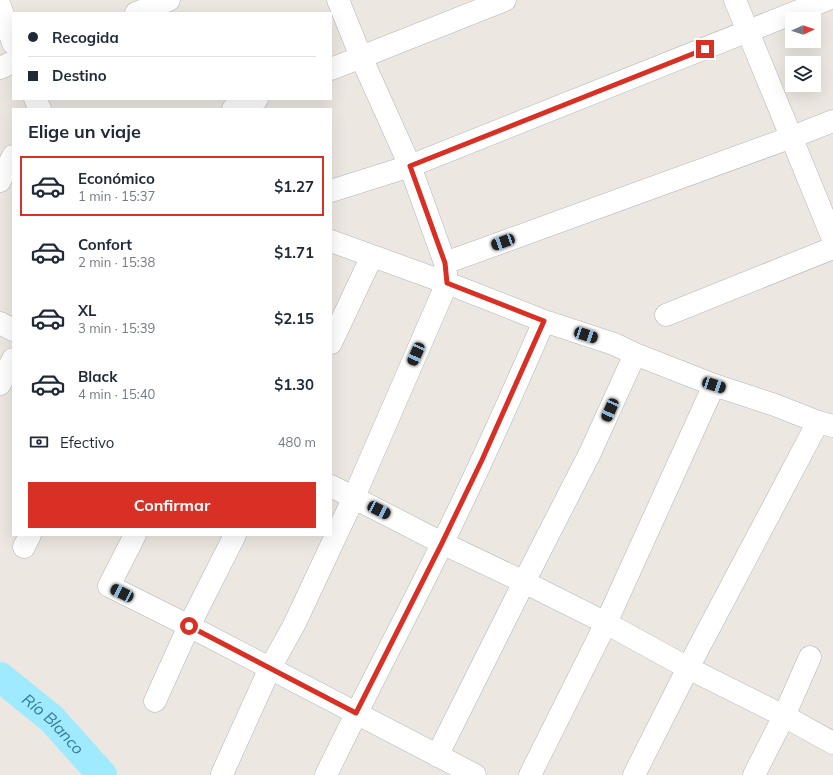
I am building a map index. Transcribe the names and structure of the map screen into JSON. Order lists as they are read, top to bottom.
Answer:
{
  "water": ["Río Blanco"],
  "north": "right",
  "page": {
    "banner": ["Recogida", "Destino"],
    "heading": "Elige un viaje",
    "list": [
      {
        "name": "Económico",
        "note": "1 min · 15:37",
        "value": "$1.27"
      },
      {
        "name": "Confort",
        "note": "2 min · 15:38",
        "value": "$1.71"
      },
      {
        "name": "XL",
        "note": "3 min · 15:39",
        "value": "$2.15"
      },
      {
        "name": "Black",
        "note": "4 min · 15:40",
        "value": "$1.30"
      }
    ],
    "pay": ["Efectivo", "480 m"],
    "buttons": "Confirmar"
  }
}
